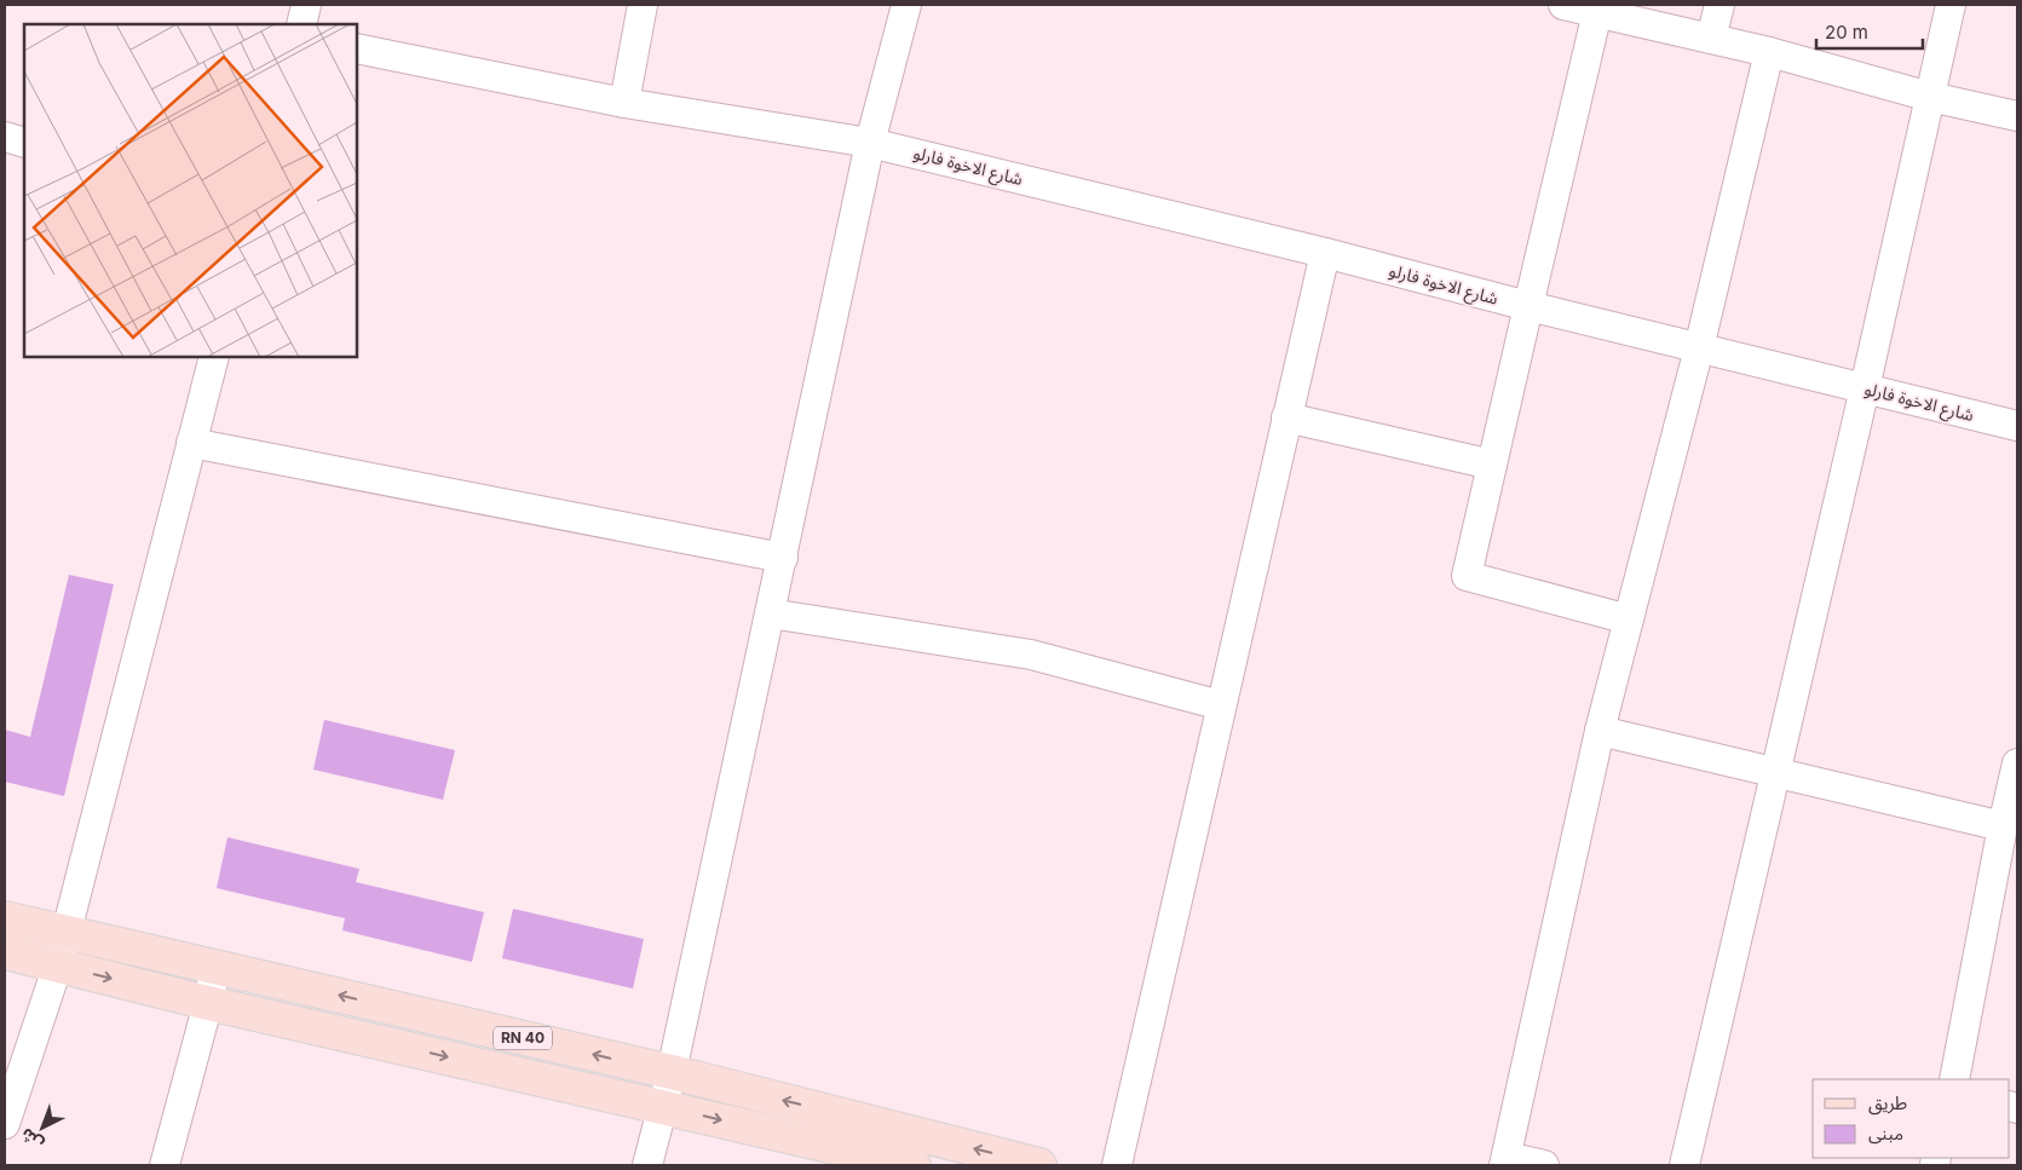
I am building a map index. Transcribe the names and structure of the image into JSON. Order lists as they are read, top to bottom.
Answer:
{
  "streets": {
    "main road": ["RN 40"],
    "street": ["شارع الاخوة فارلو"]
  },
  "legend": ["طريق", "مبنى"],
  "scale_bar": "20 m",
  "north": "bottom left"
}
